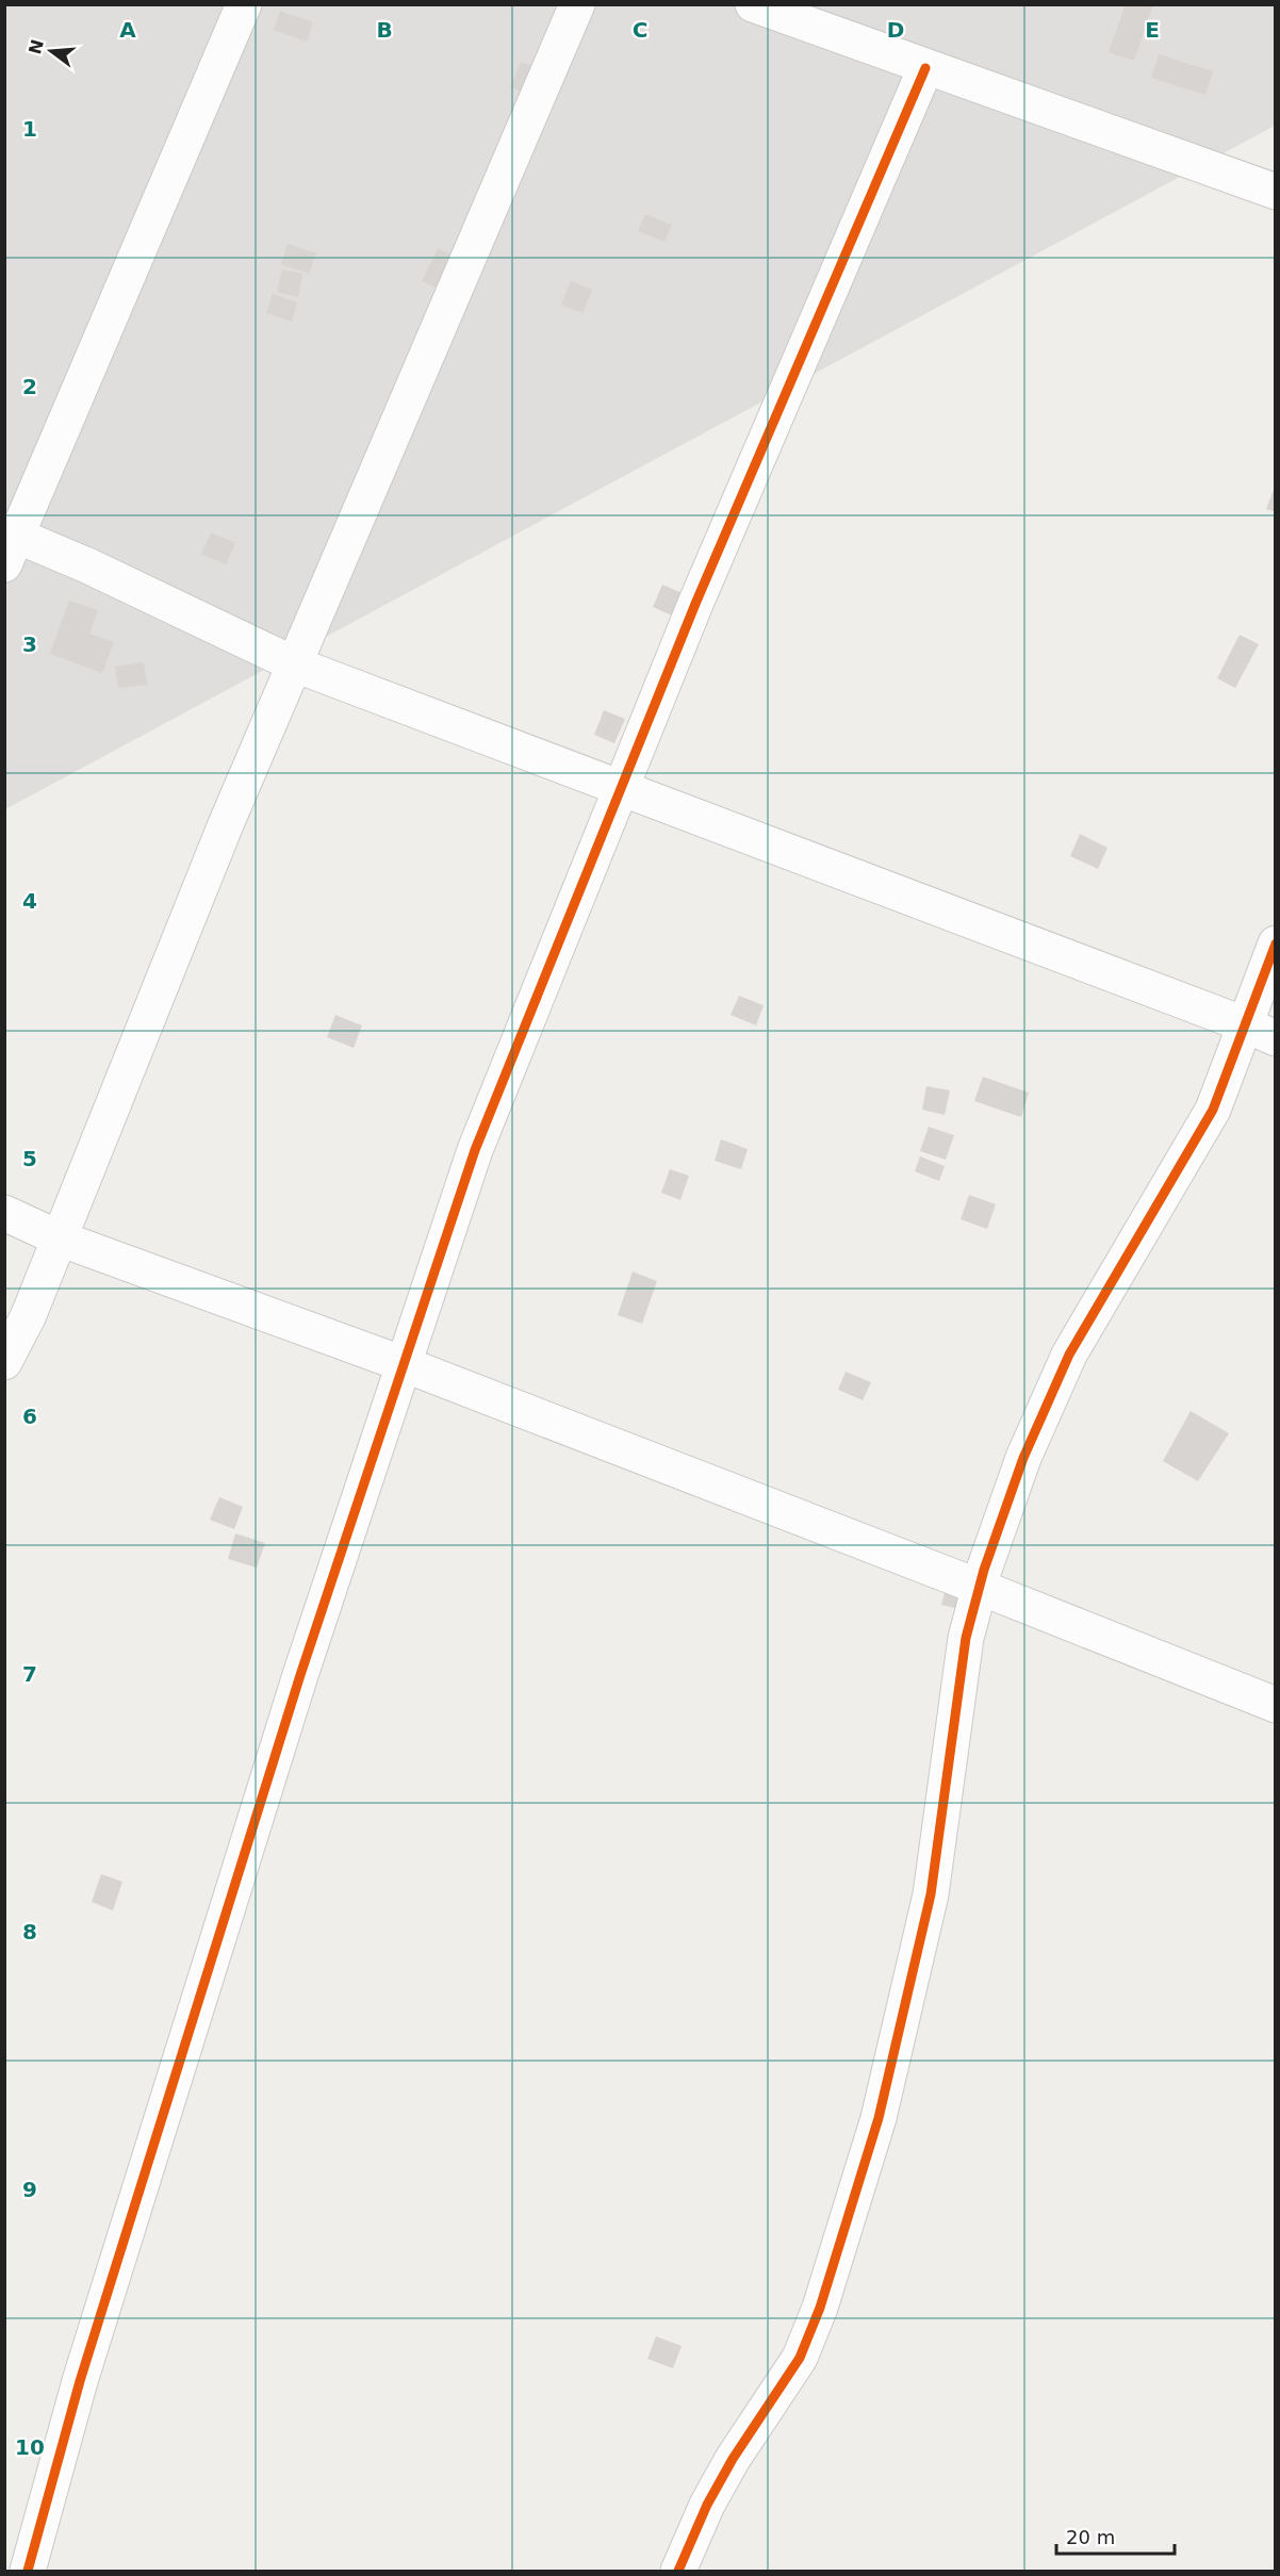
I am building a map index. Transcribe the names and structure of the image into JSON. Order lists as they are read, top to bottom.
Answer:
{
  "scale_bar": "20 m",
  "north": "left",
  "grid": {
    "columns": [
      "A",
      "B",
      "C",
      "D",
      "E"
    ],
    "rows": [
      "1",
      "2",
      "3",
      "4",
      "5",
      "6",
      "7",
      "8",
      "9",
      "10"
    ]
  }
}
